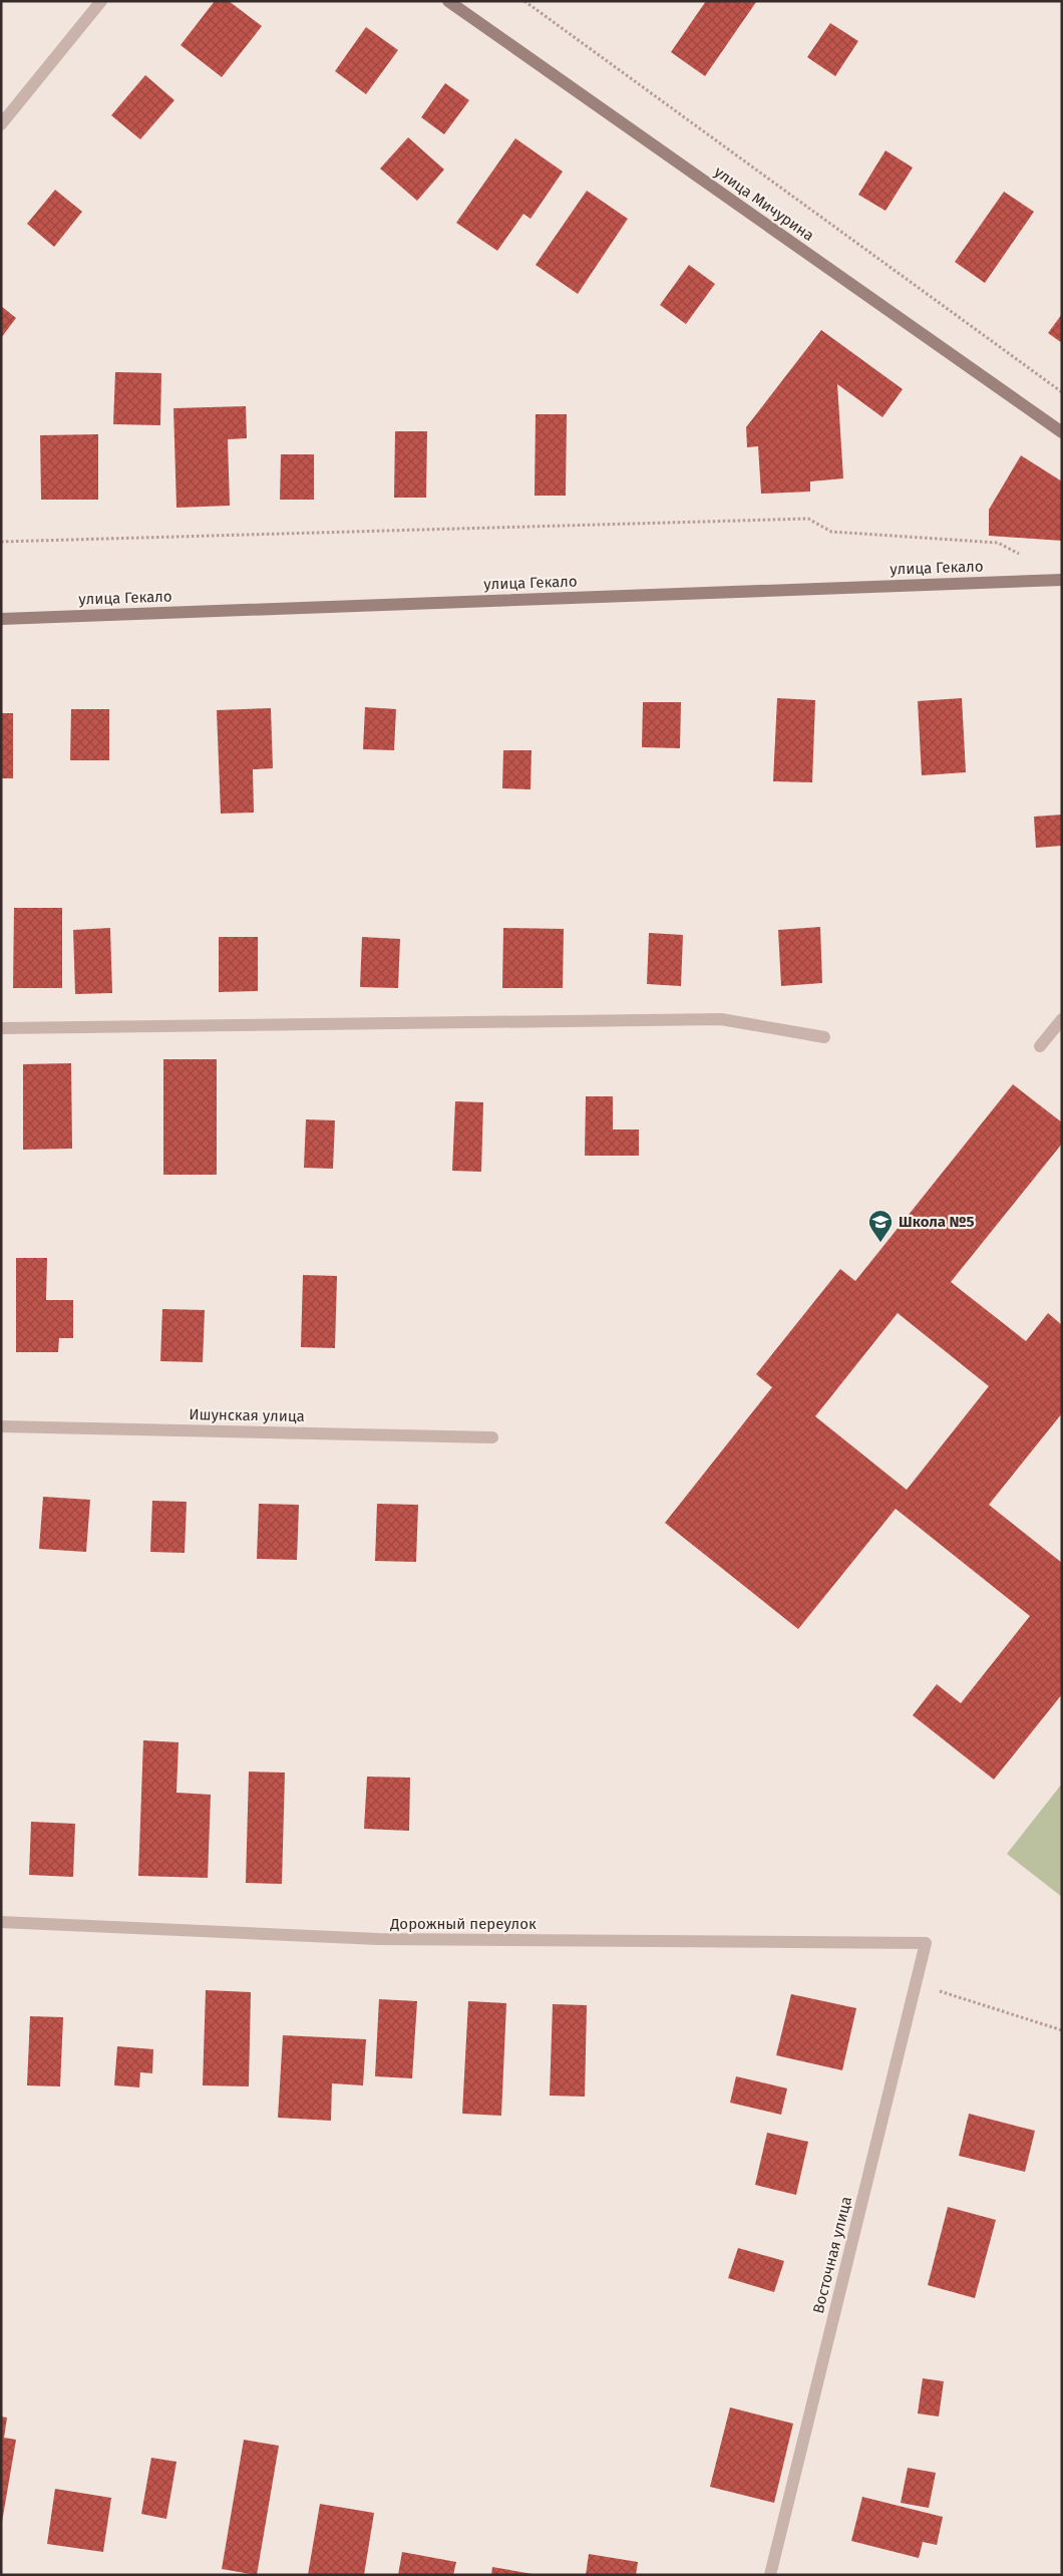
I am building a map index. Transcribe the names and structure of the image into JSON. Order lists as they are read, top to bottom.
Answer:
{
  "streets": {
    "main road": ["улица Мичурина", "улица Гекало"],
    "street": ["Ишунская улица", "Дорожный переулок", "Восточная улица"]
  },
  "crossings": [
    ["Дорожный переулок", "Восточная улица"]
  ],
  "places": {
    "school or university": ["Школа №5"]
  }
}
